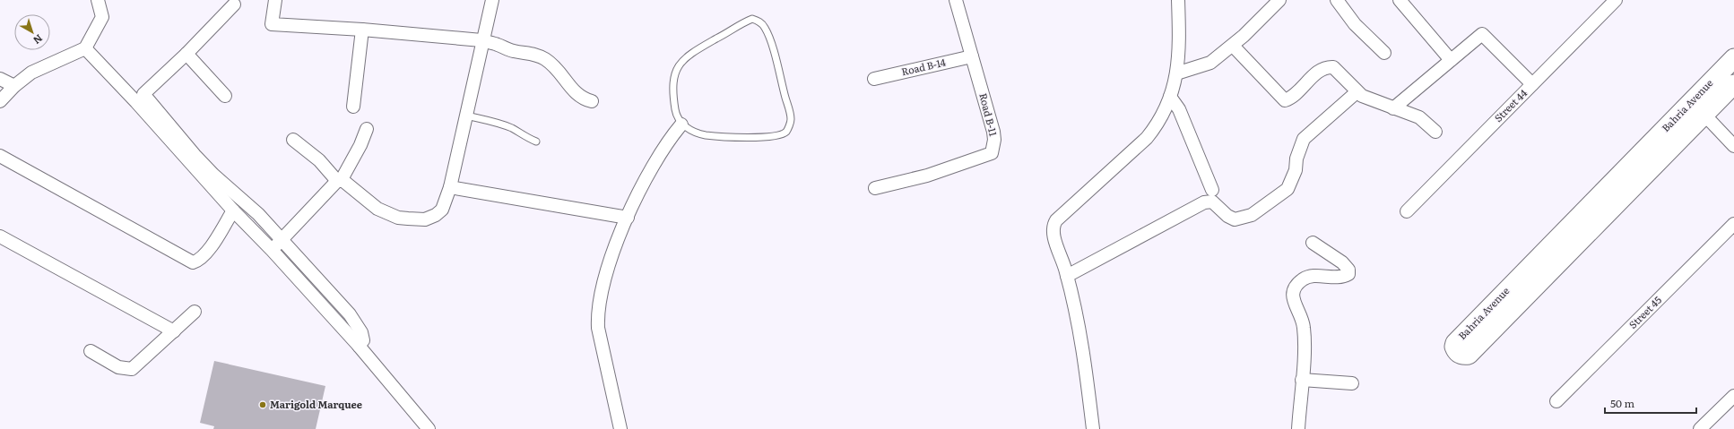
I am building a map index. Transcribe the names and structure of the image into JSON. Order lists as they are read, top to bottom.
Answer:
{
  "streets": {
    "street": [
      "Road B-14",
      "Street 44",
      "Bahria Avenue",
      "Road B-11",
      "Street 45"
    ]
  },
  "crossings": [
    ["Road B-14", "Road B-11"]
  ],
  "places": ["Marigold Marquee"],
  "scale_bar": "50 m",
  "north": "bottom right"
}
